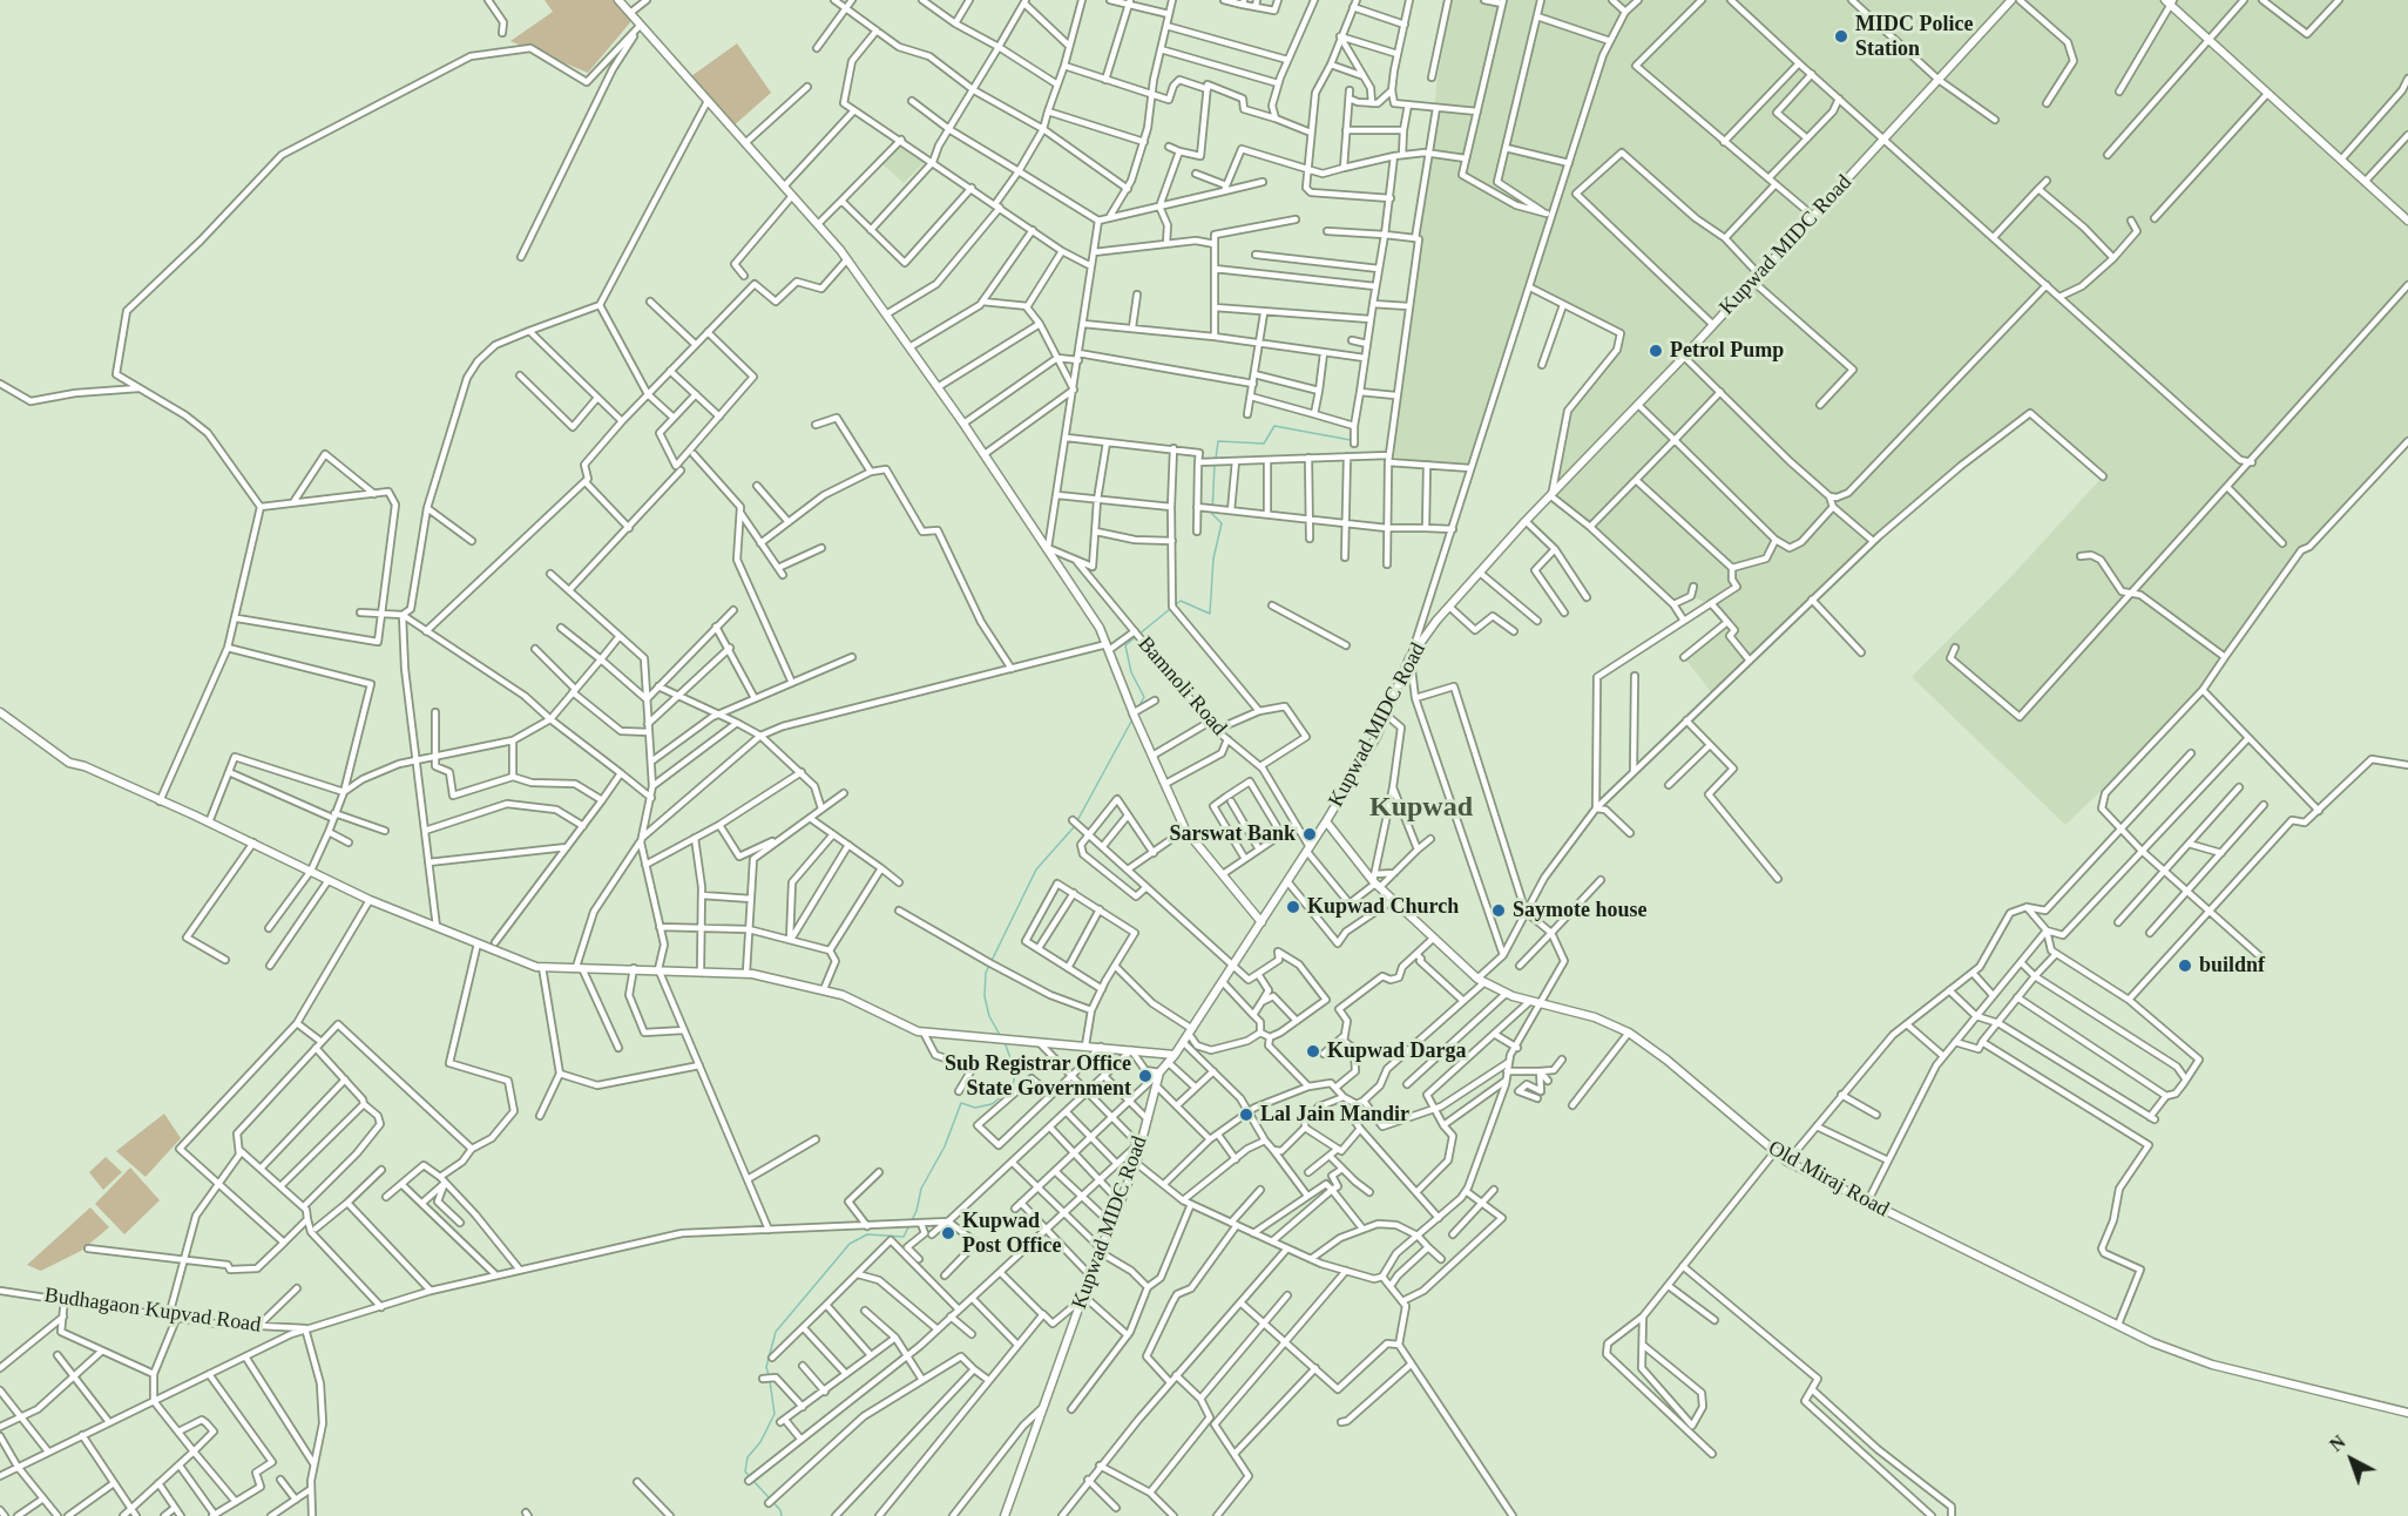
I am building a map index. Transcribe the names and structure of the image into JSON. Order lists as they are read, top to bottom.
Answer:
{
  "streets": {
    "main road": ["Kupwad MIDC Road", "Old Miraj Road"],
    "street": ["Bamnoli Road", "Budhagaon Kupvad Road"]
  },
  "crossings": [
    ["Kupwad MIDC Road", "Bamnoli Road"],
    ["Kupwad MIDC Road", "Old Miraj Road"],
    ["Bamnoli Road", "Old Miraj Road"]
  ],
  "districts": ["Kupwad"],
  "places": [
    "MIDC Police Station",
    "Petrol Pump",
    "Sarswat Bank",
    "Kupwad Church",
    "Saymote house",
    "buildnf",
    "Kupwad Darga",
    "Sub Registrar Office State Government",
    "Lal Jain Mandir",
    "Kupwad Post Office"
  ],
  "north": "top left"
}
